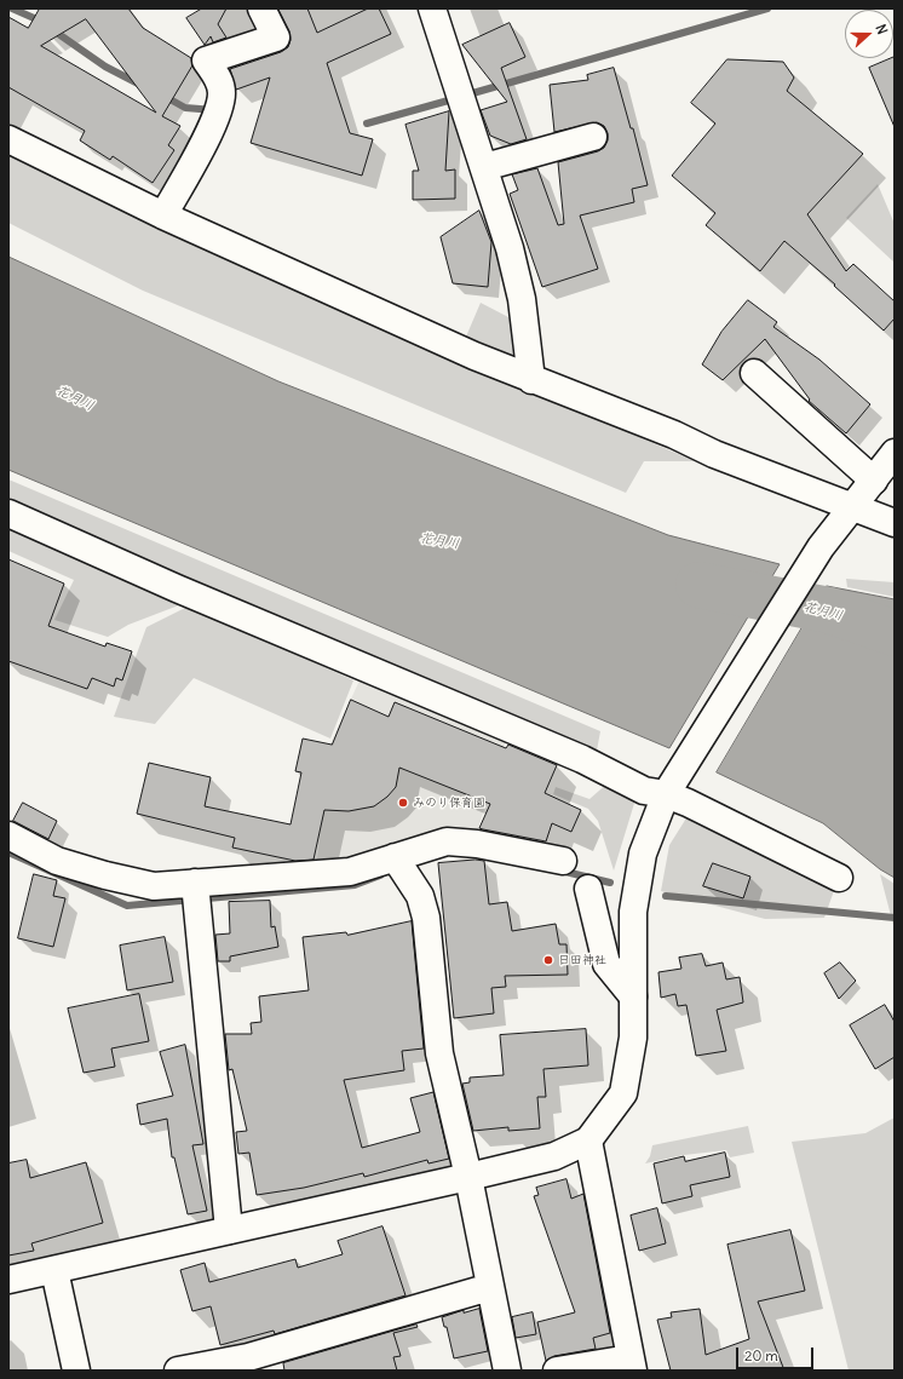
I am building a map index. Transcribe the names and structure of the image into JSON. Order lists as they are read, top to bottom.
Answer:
{
  "water": ["花月川"],
  "places": ["みのり保育園", "日田神社"],
  "scale_bar": "20 m",
  "north": "right"
}
